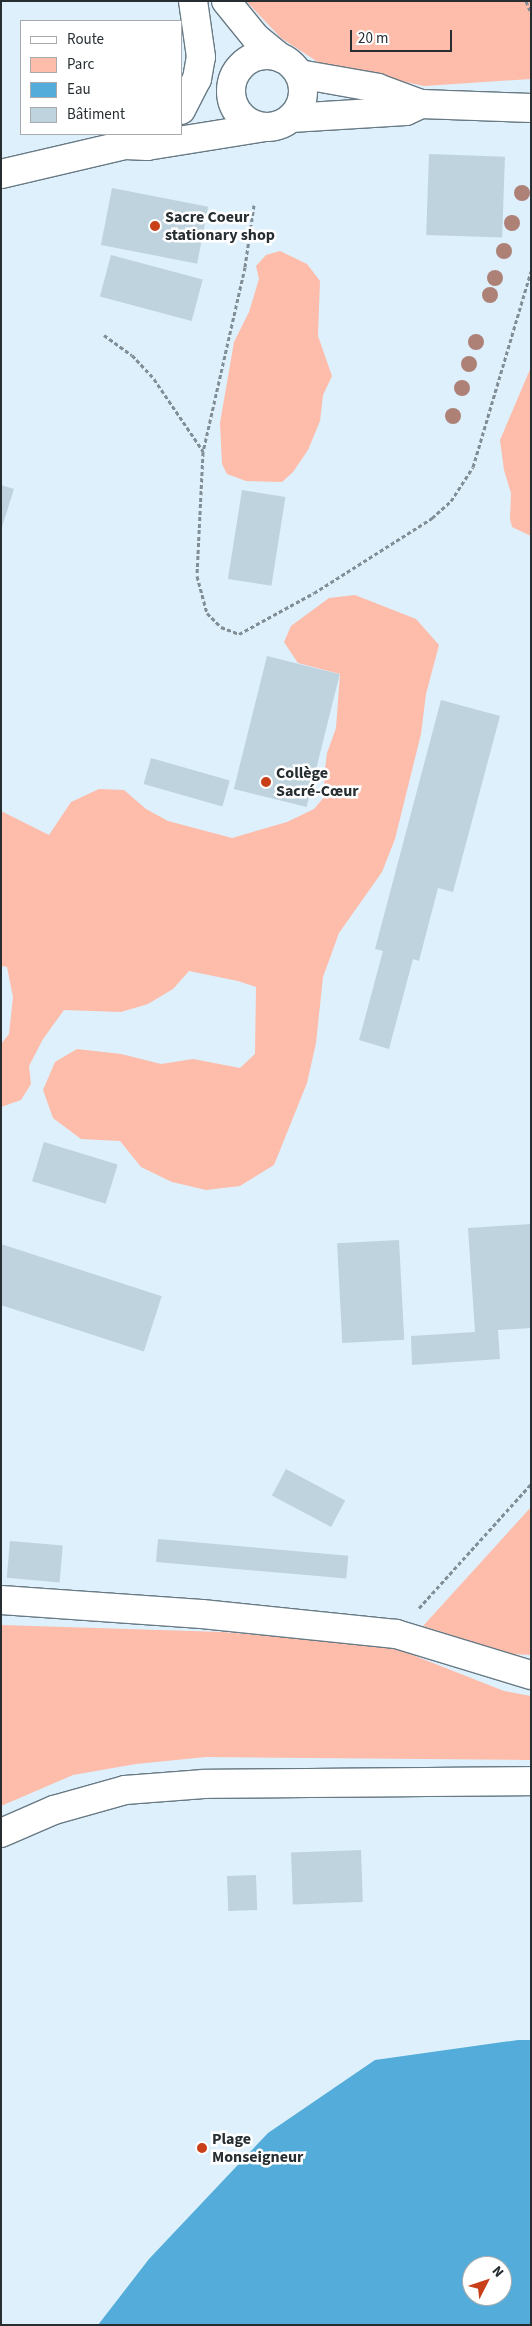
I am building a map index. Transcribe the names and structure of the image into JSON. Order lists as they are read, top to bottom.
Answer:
{
  "places": ["Sacre Coeur stationary shop", "Collège Sacré-Cœur", "Plage Monseigneur"],
  "legend": [
    "Route",
    "Parc",
    "Eau",
    "Bâtiment"
  ],
  "scale_bar": "20 m",
  "north": "top right"
}
